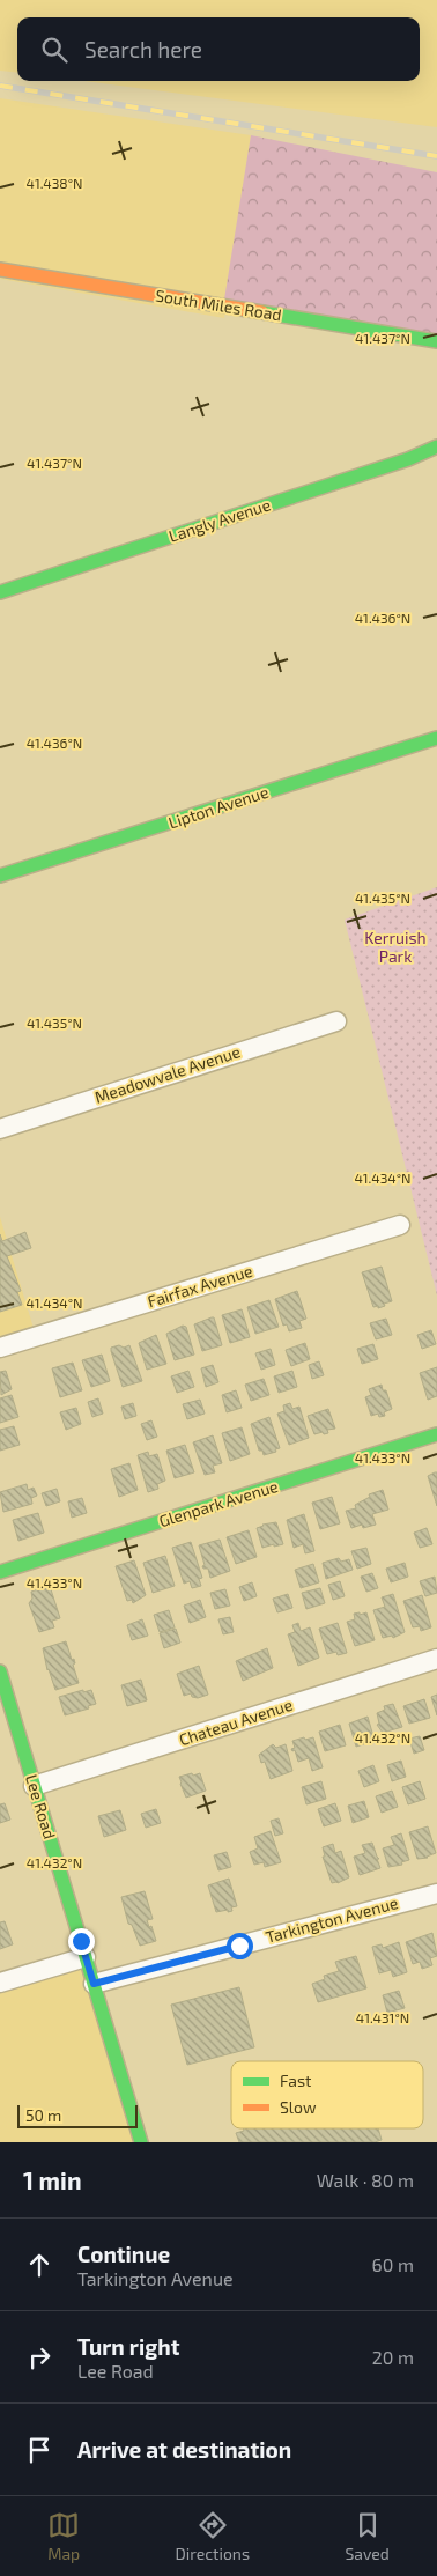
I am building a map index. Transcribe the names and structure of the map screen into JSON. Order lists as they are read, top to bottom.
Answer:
{
  "streets": {
    "street": [
      "South Miles Road",
      "Langly Avenue",
      "Lipton Avenue",
      "Meadowvale Avenue",
      "Fairfax Avenue",
      "Glenpark Avenue",
      "Chateau Avenue",
      "Lee Road",
      "Tarkington Avenue"
    ]
  },
  "crossings": [
    ["Chateau Avenue", "Lee Road"],
    ["Lee Road", "Tarkington Avenue"]
  ],
  "parks": ["Kerruish Park"],
  "legend": ["Fast", "Slow"],
  "scale_bar": "50 m",
  "page": {
    "search": "Search here",
    "scale": "50 m",
    "heading": ["1 min", "Walk · 80 m"],
    "list": [
      ["Continue", "Tarkington Avenue", "60 m"],
      ["Turn right", "Lee Road", "20 m"],
      "Arrive at destination"
    ],
    "nav": ["Map", "Directions", "Saved"]
  },
  "coordinates": [
    "41.438°N",
    "41.437°N",
    "41.436°N",
    "41.435°N",
    "41.434°N",
    "41.433°N",
    "41.432°N",
    "41.431°N"
  ]
}
